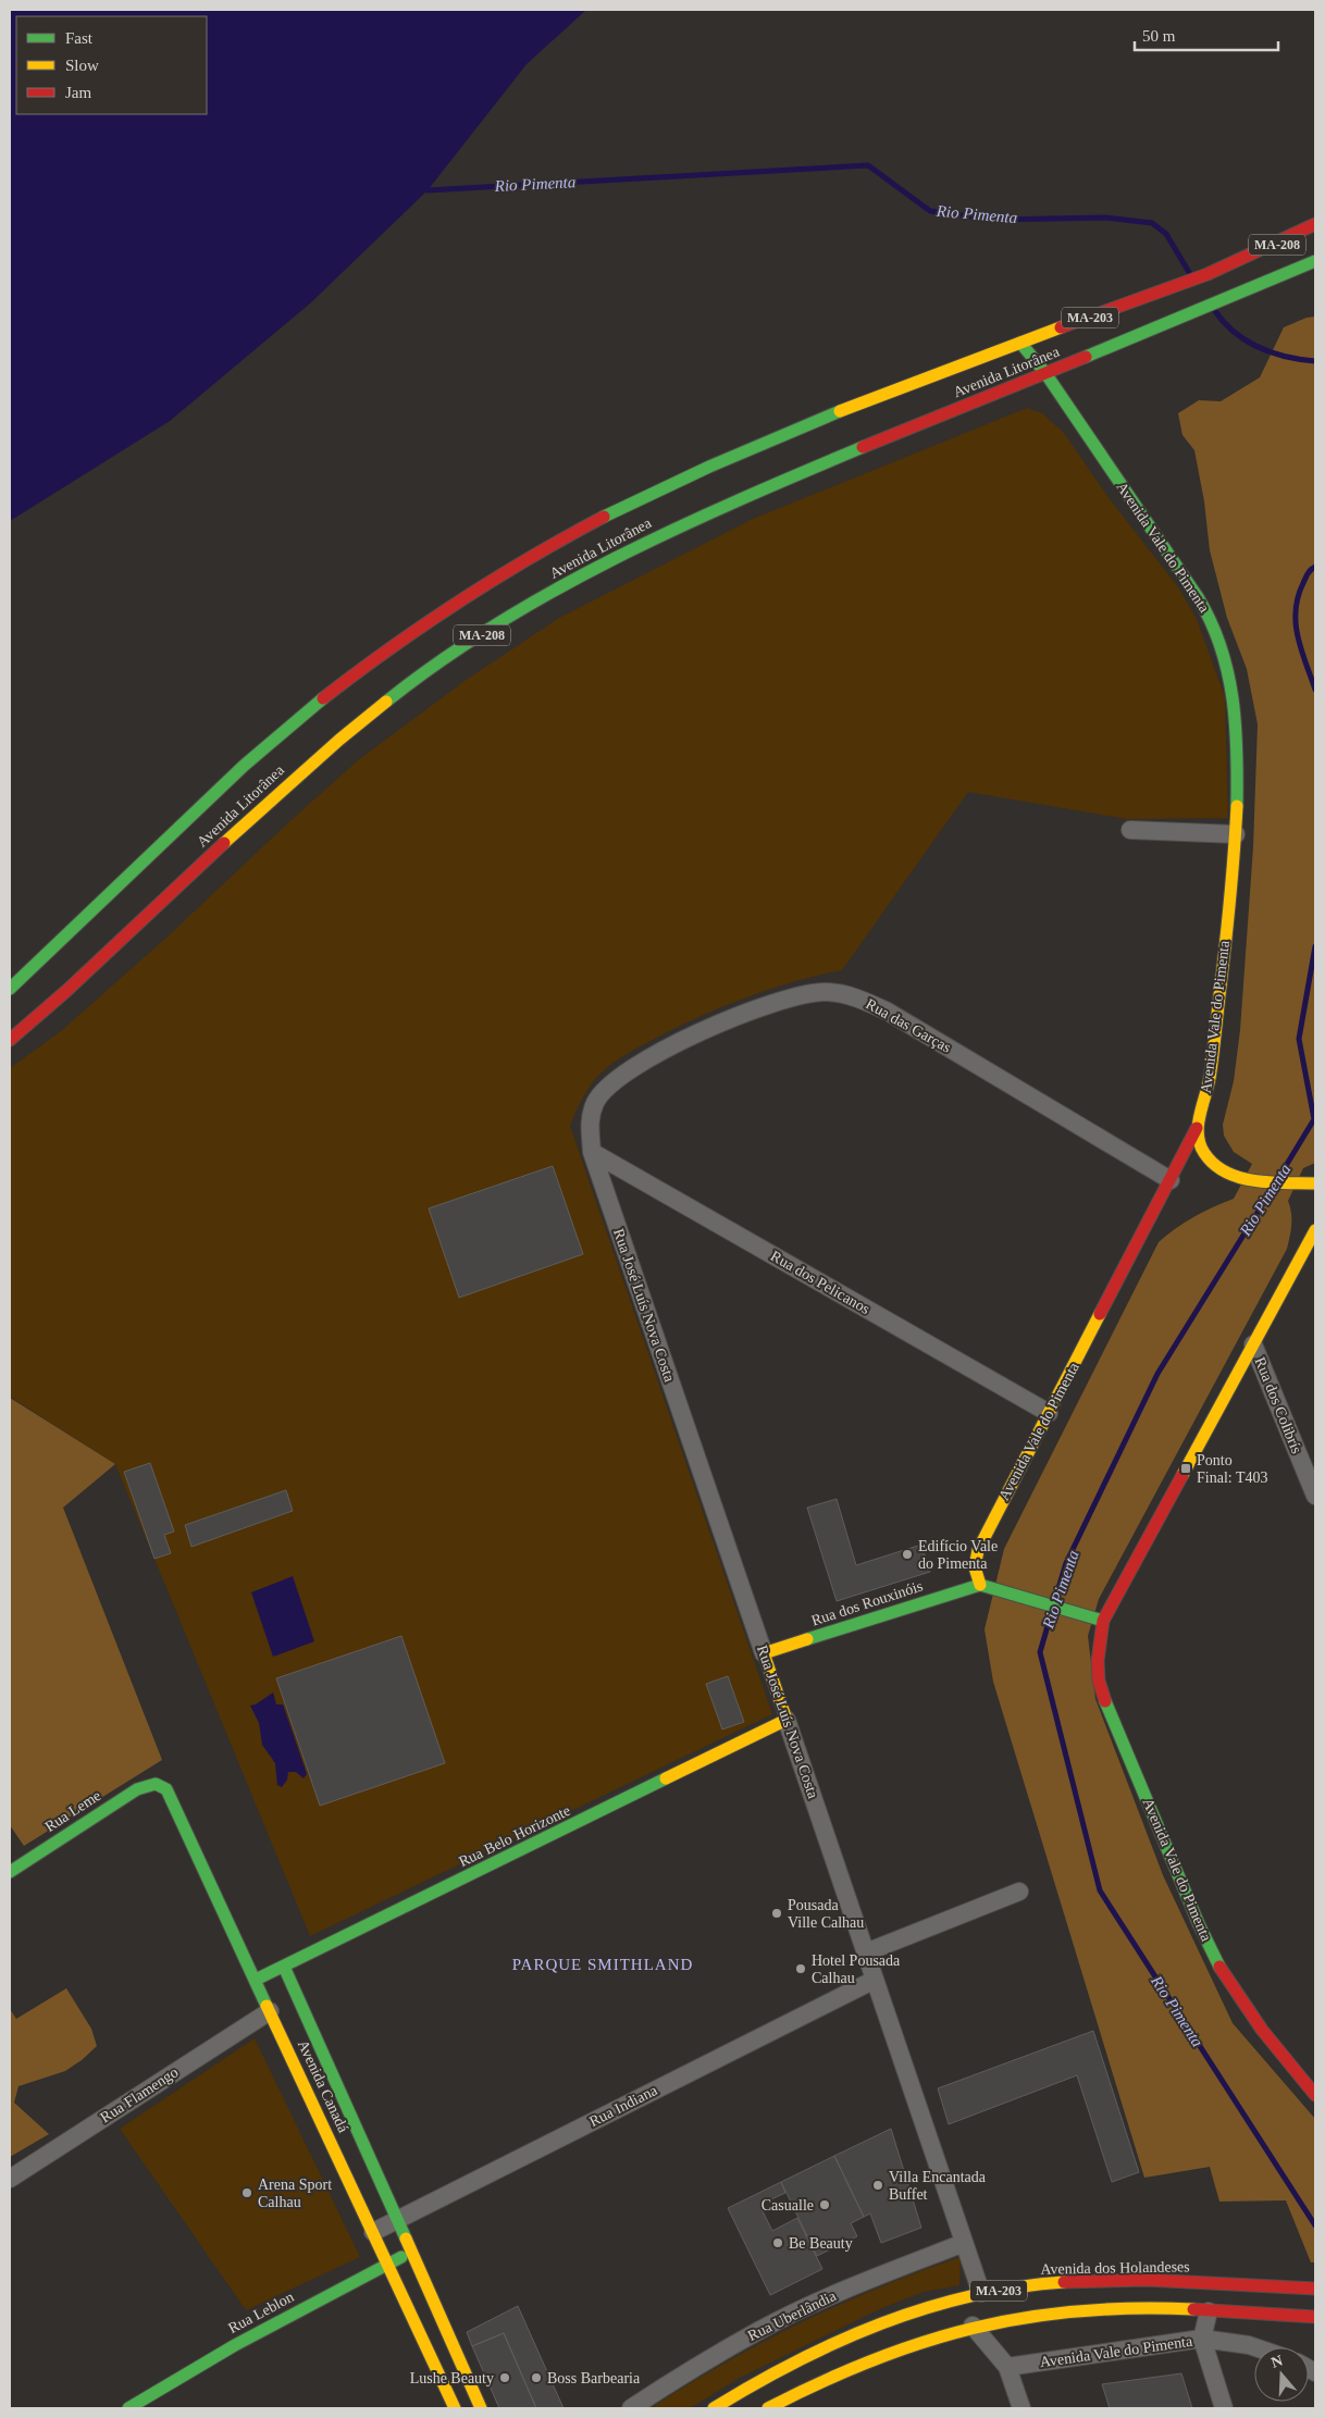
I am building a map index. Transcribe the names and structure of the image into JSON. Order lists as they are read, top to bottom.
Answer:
{
  "streets": {
    "main road": [
      "MA-208",
      "MA-203",
      "Avenida Litorânea",
      "Avenida Vale do Pimenta",
      "Rua José Luís Nova Costa",
      "Rua dos Rouxinóis",
      "Rua Leme",
      "Rua Belo Horizonte",
      "Avenida Canadá",
      "Avenida dos Holandeses",
      "Rua Leblon"
    ],
    "street": [
      "Rua das Garças",
      "Rua dos Pelicanos",
      "Rua dos Colibrís",
      "Rua Flamengo",
      "Rua Indiana",
      "Rua Uberlândia"
    ]
  },
  "crossings": [
    ["Avenida Litorânea", "Avenida Vale do Pimenta"],
    ["Avenida Vale do Pimenta", "Rua das Garças"],
    ["Avenida Vale do Pimenta", "Rua dos Pelicanos"],
    ["Avenida Vale do Pimenta", "Rua dos Colibrís"],
    ["Avenida Vale do Pimenta", "Rua dos Rouxinóis"],
    ["Rua das Garças", "Rua dos Pelicanos"],
    ["Rua das Garças", "Rua José Luís Nova Costa"],
    ["Rua dos Pelicanos", "Rua José Luís Nova Costa"],
    ["Rua José Luís Nova Costa", "Rua dos Rouxinóis"],
    ["Rua José Luís Nova Costa", "Rua Belo Horizonte"],
    ["Rua José Luís Nova Costa", "Rua Indiana"],
    ["Rua José Luís Nova Costa", "Avenida dos Holandeses"],
    ["Rua José Luís Nova Costa", "Rua Uberlândia"],
    ["Rua Leme", "Avenida Canadá"],
    ["Rua Belo Horizonte", "Avenida Canadá"],
    ["Avenida Canadá", "Rua Flamengo"],
    ["Avenida Canadá", "Rua Indiana"],
    ["Avenida Canadá", "Rua Leblon"]
  ],
  "districts": ["PARQUE SMITHLAND"],
  "water": ["Rio Pimenta"],
  "places": {
    "transit": ["Ponto Final: T403"],
    "other": [
      "Edifício Vale do Pimenta",
      "Pousada Ville Calhau",
      "Hotel Pousada Calhau",
      "Villa Encantada Buffet",
      "Arena Sport Calhau",
      "Casualle",
      "Be Beauty",
      "Lushe Beauty",
      "Boss Barbearia"
    ]
  },
  "legend": ["Fast", "Slow", "Jam"],
  "scale_bar": "50 m",
  "north": "top"
}
